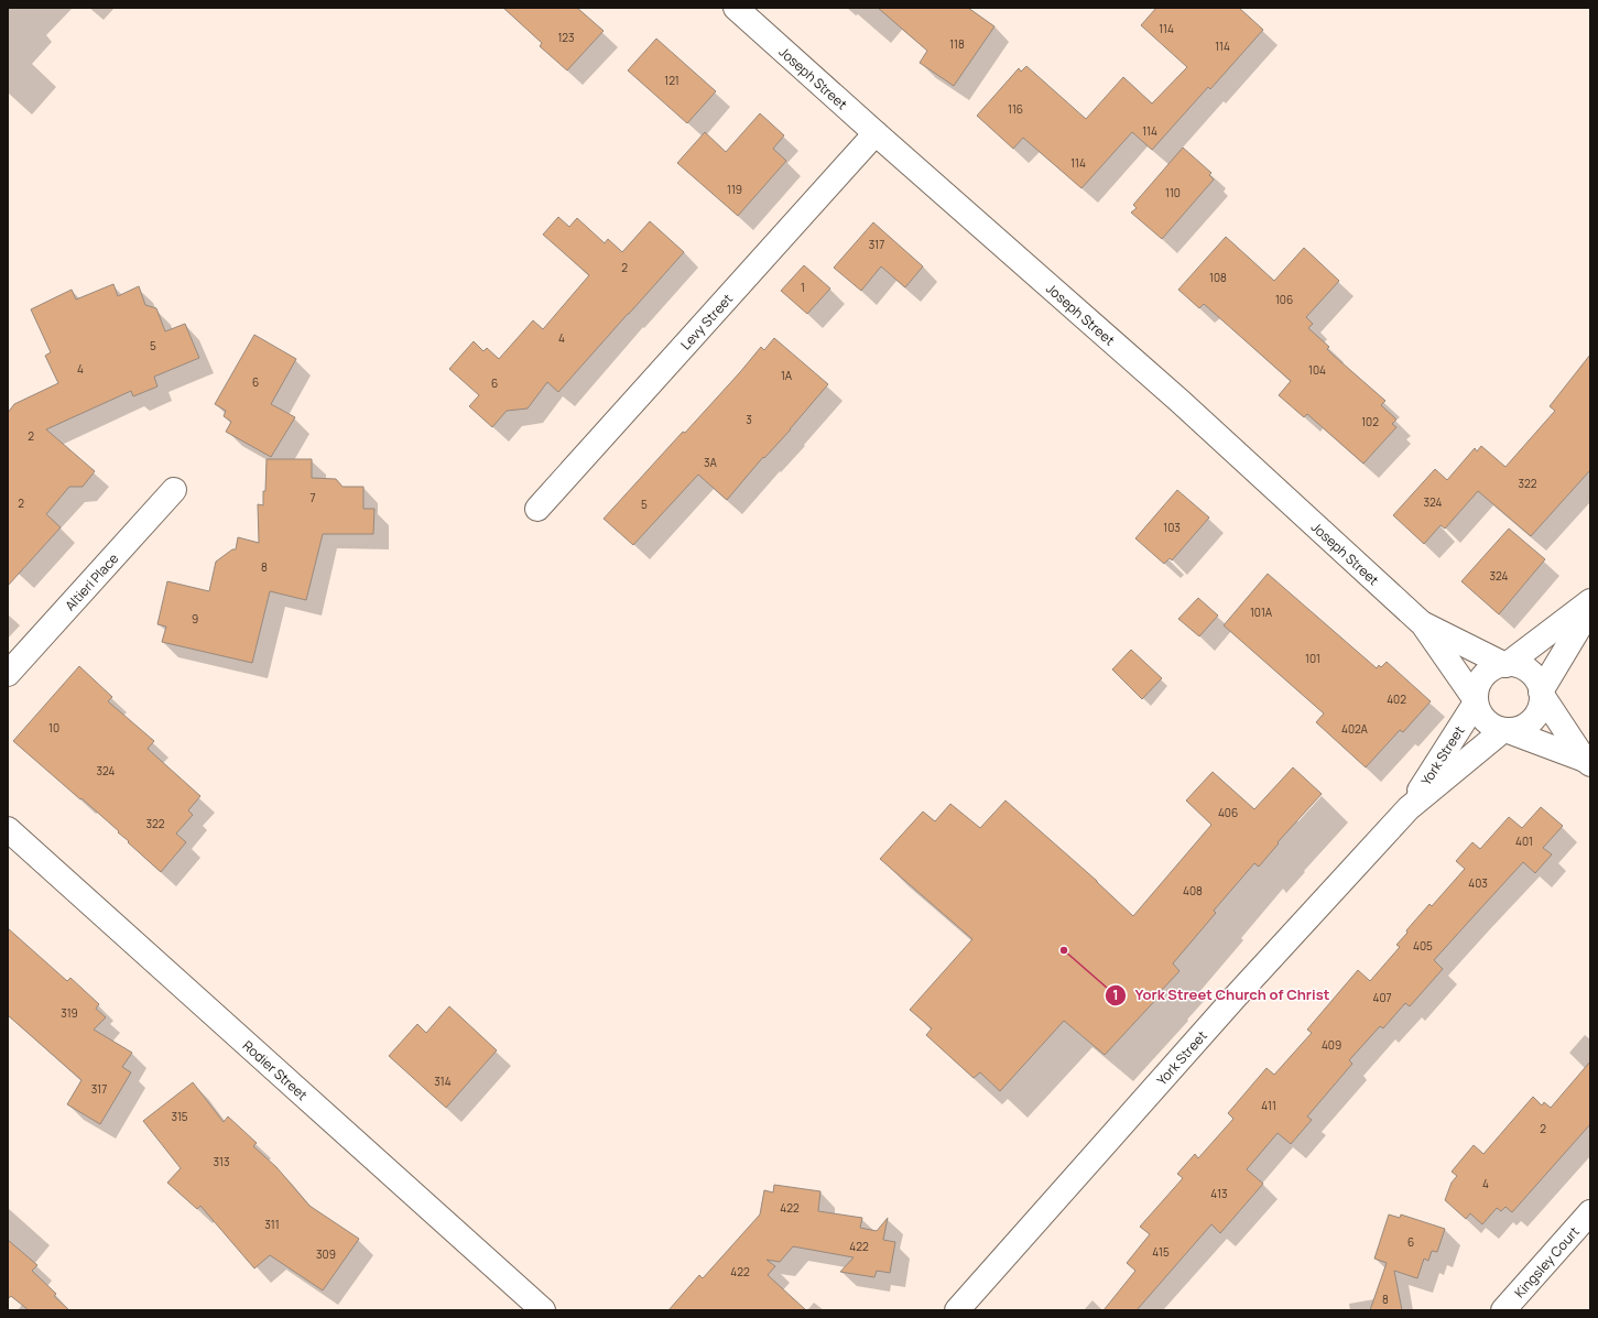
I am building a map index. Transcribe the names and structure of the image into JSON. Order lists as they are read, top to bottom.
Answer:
{
  "streets": {
    "street": [
      "Joseph Street",
      "Levy Street",
      "Altieri Place",
      "York Street",
      "Rodier Street",
      "Kingsley Court"
    ]
  },
  "crossings": [
    ["Joseph Street", "Levy Street"],
    ["Joseph Street", "York Street"]
  ],
  "places": ["York Street Church of Christ"],
  "house_numbers": [
    "114",
    "123",
    "118",
    "114",
    "121",
    "116",
    "114",
    "114",
    "119",
    "110",
    "317",
    "2",
    "108",
    "1",
    "106",
    "4",
    "5",
    "4",
    "104",
    "1A",
    "6",
    "6",
    "3",
    "102",
    "2",
    "3A",
    "322",
    "7",
    "324",
    "2",
    "5",
    "103",
    "8",
    "324",
    "101A",
    "9",
    "101",
    "402",
    "10",
    "402A",
    "324",
    "406",
    "322",
    "401",
    "403",
    "408",
    "405",
    "407",
    "319",
    "409",
    "314",
    "317",
    "411",
    "315",
    "2",
    "313",
    "4",
    "413",
    "422",
    "311",
    "6",
    "422",
    "415",
    "309",
    "422",
    "8"
  ]
}
